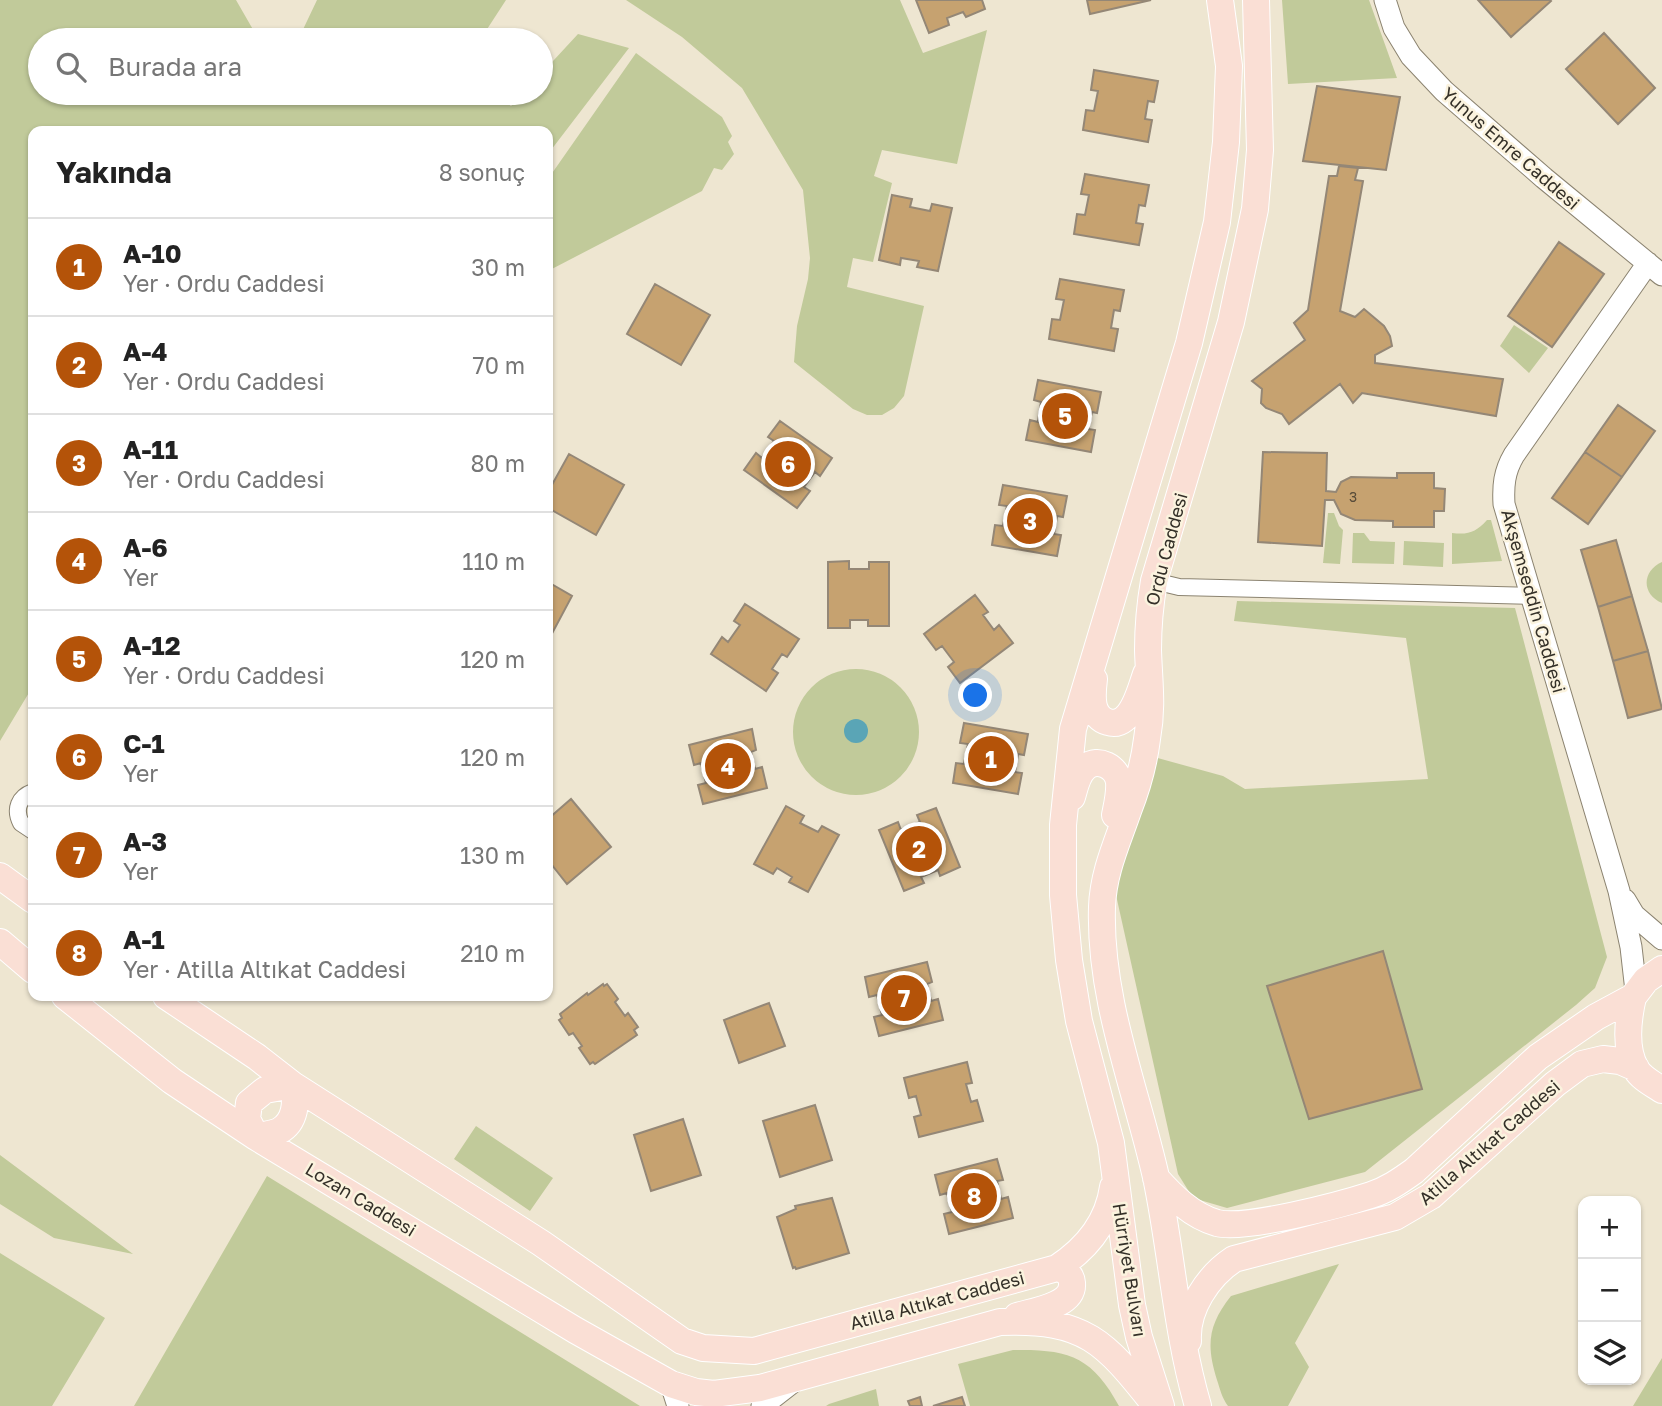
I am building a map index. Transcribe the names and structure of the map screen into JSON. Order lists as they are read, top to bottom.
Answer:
{
  "streets": {
    "main road": [
      "Ordu Caddesi",
      "Atilla Altıkat Caddesi",
      "Lozan Caddesi",
      "Hürriyet Bulvarı"
    ],
    "street": ["Yunus Emre Caddesi", "Akşemseddin Caddesi"]
  },
  "crossings": [
    ["Yunus Emre Caddesi", "Akşemseddin Caddesi"],
    ["Ordu Caddesi", "Atilla Altıkat Caddesi"],
    ["Ordu Caddesi", "Hürriyet Bulvarı"],
    ["Akşemseddin Caddesi", "Atilla Altıkat Caddesi"],
    ["Atilla Altıkat Caddesi", "Lozan Caddesi"],
    ["Atilla Altıkat Caddesi", "Hürriyet Bulvarı"]
  ],
  "house_numbers": ["3"],
  "page": {
    "search": "Burada ara",
    "heading": ["Yakında", "8 sonuç"],
    "list": [
      {
        "mark": "1",
        "name": "A-10",
        "note": "Yer · Ordu Caddesi",
        "value": "30 m"
      },
      {
        "mark": "2",
        "name": "A-4",
        "note": "Yer · Ordu Caddesi",
        "value": "70 m"
      },
      {
        "mark": "3",
        "name": "A-11",
        "note": "Yer · Ordu Caddesi",
        "value": "80 m"
      },
      {
        "mark": "4",
        "name": "A-6",
        "note": "Yer",
        "value": "110 m"
      },
      {
        "mark": "5",
        "name": "A-12",
        "note": "Yer · Ordu Caddesi",
        "value": "120 m"
      },
      {
        "mark": "6",
        "name": "C-1",
        "note": "Yer",
        "value": "120 m"
      },
      {
        "mark": "7",
        "name": "A-3",
        "note": "Yer",
        "value": "130 m"
      },
      {
        "mark": "8",
        "name": "A-1",
        "note": "Yer · Atilla Altıkat Caddesi",
        "value": "210 m"
      }
    ],
    "pins": [
      "5",
      "6",
      "3",
      "1",
      "4",
      "2",
      "7",
      "8"
    ],
    "map_buttons": ["+", "−"]
  }
}
